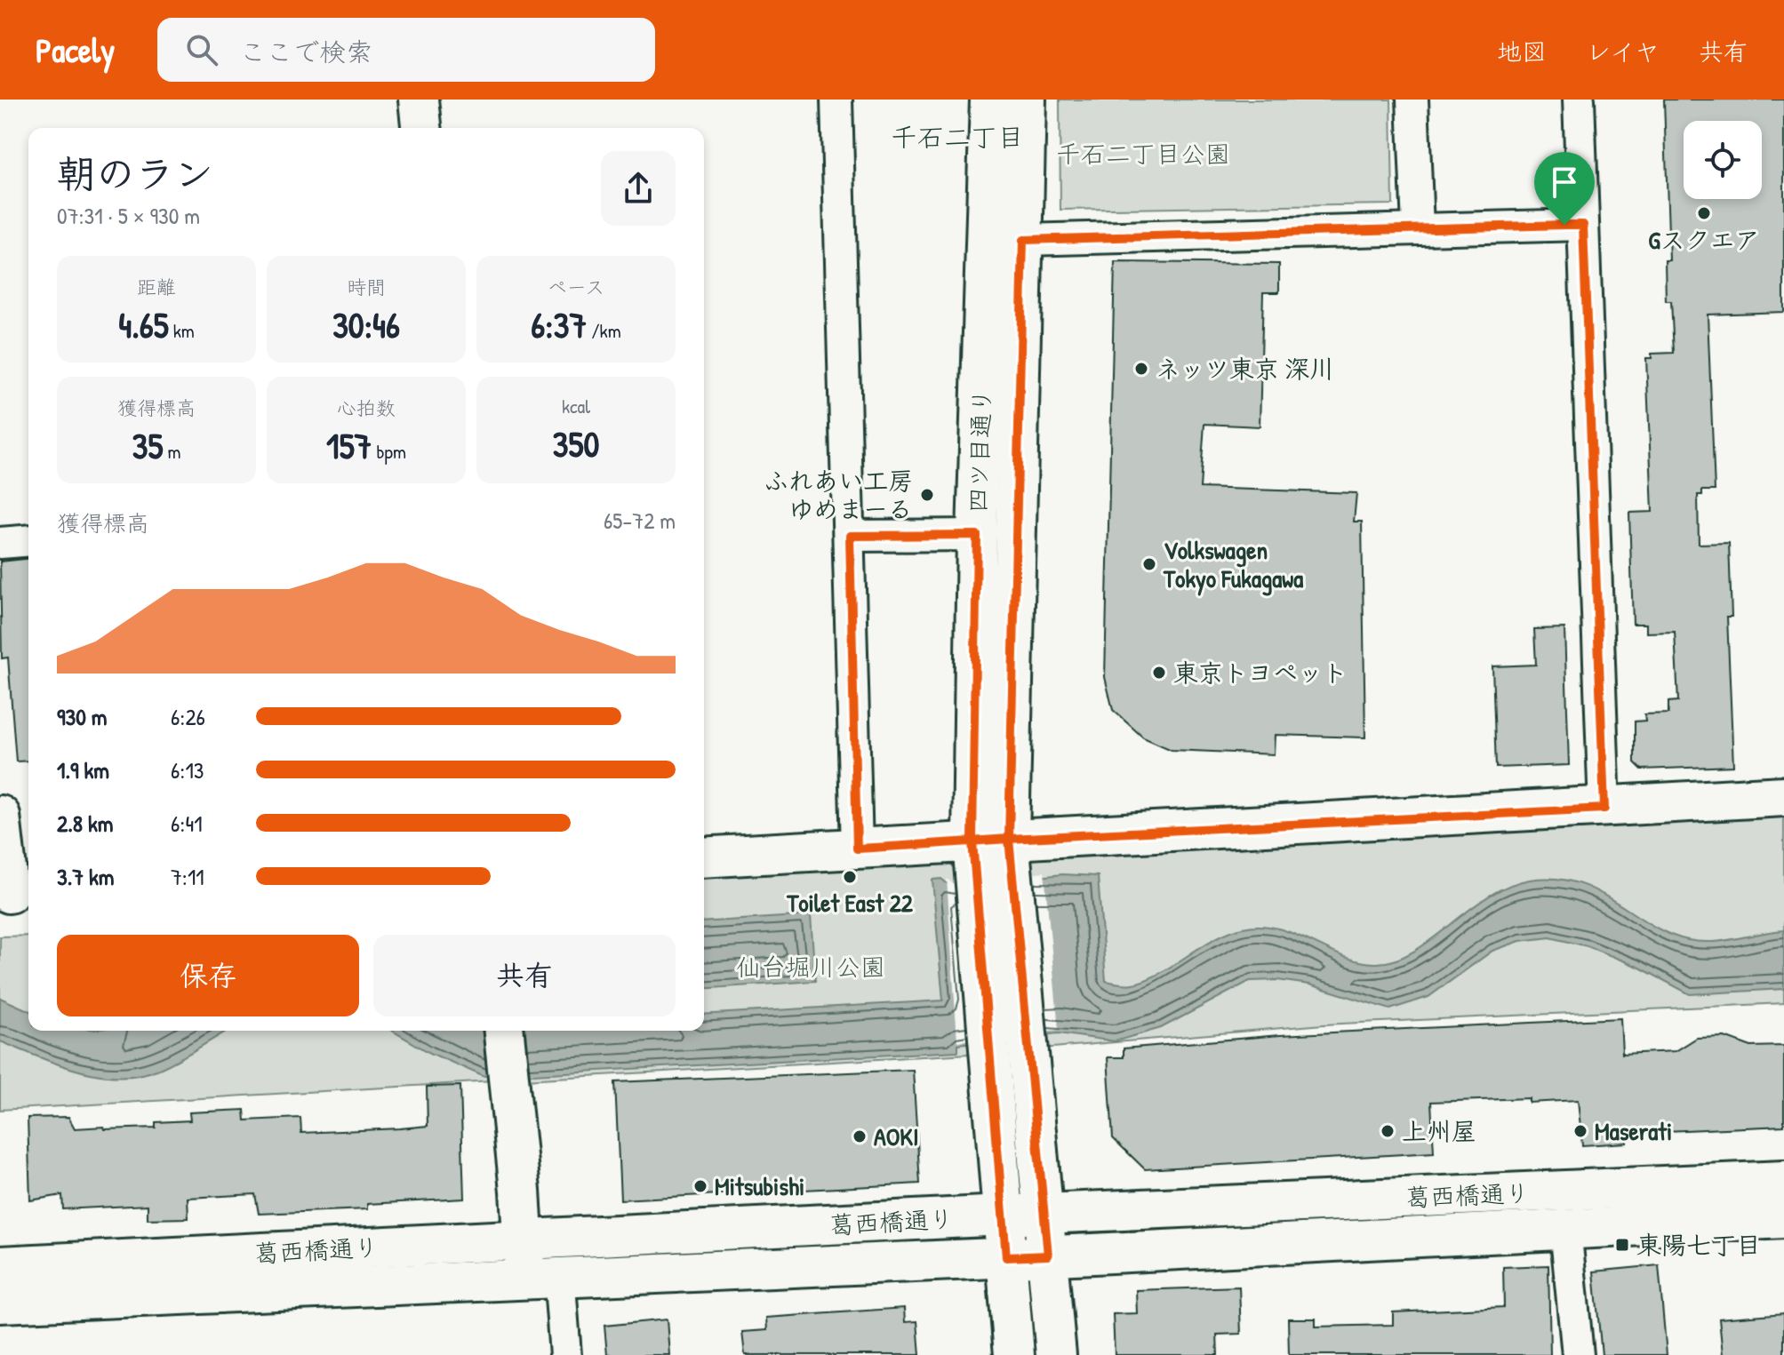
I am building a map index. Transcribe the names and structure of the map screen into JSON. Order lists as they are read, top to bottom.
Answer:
{
  "streets": {
    "main road": ["四ツ目通り", "葛西橋通り"]
  },
  "crossings": [
    ["四ツ目通り", "葛西橋通り"]
  ],
  "districts": ["千石二丁目"],
  "parks": ["千石二丁目公園", "仙台堀川公園"],
  "places": {
    "other": [
      "Gスクエア",
      "ネッツ東京 深川",
      "ふれあい工房 ゆめまーる",
      "Volkswagen Tokyo Fukagawa",
      "東京トヨペット",
      "Toilet East 22",
      "上州屋",
      "Maserati",
      "AOKI",
      "Mitsubishi"
    ],
    "transit": ["東陽七丁目"]
  },
  "page": {
    "header": "Pacely",
    "search": "ここで検索",
    "nav": ["地図", "レイヤ", "共有"],
    "heading": ["朝のラン", "07:31 · 5 × 930 m"],
    "stats": [
      ["距離", "4.65 km"],
      ["時間", "30:46"],
      ["ペース", "6:37 /km"],
      ["獲得標高", "35 m"],
      ["心拍数", "157 bpm"],
      ["kcal", "350"]
    ],
    "chart": ["獲得標高", "65–72 m"],
    "list": [
      {
        "name": "930 m",
        "note": "6:26"
      },
      {
        "name": "1.9 km",
        "note": "6:13"
      },
      {
        "name": "2.8 km",
        "note": "6:41"
      },
      {
        "name": "3.7 km",
        "note": "7:11"
      }
    ],
    "buttons": ["保存", "共有"]
  }
}
